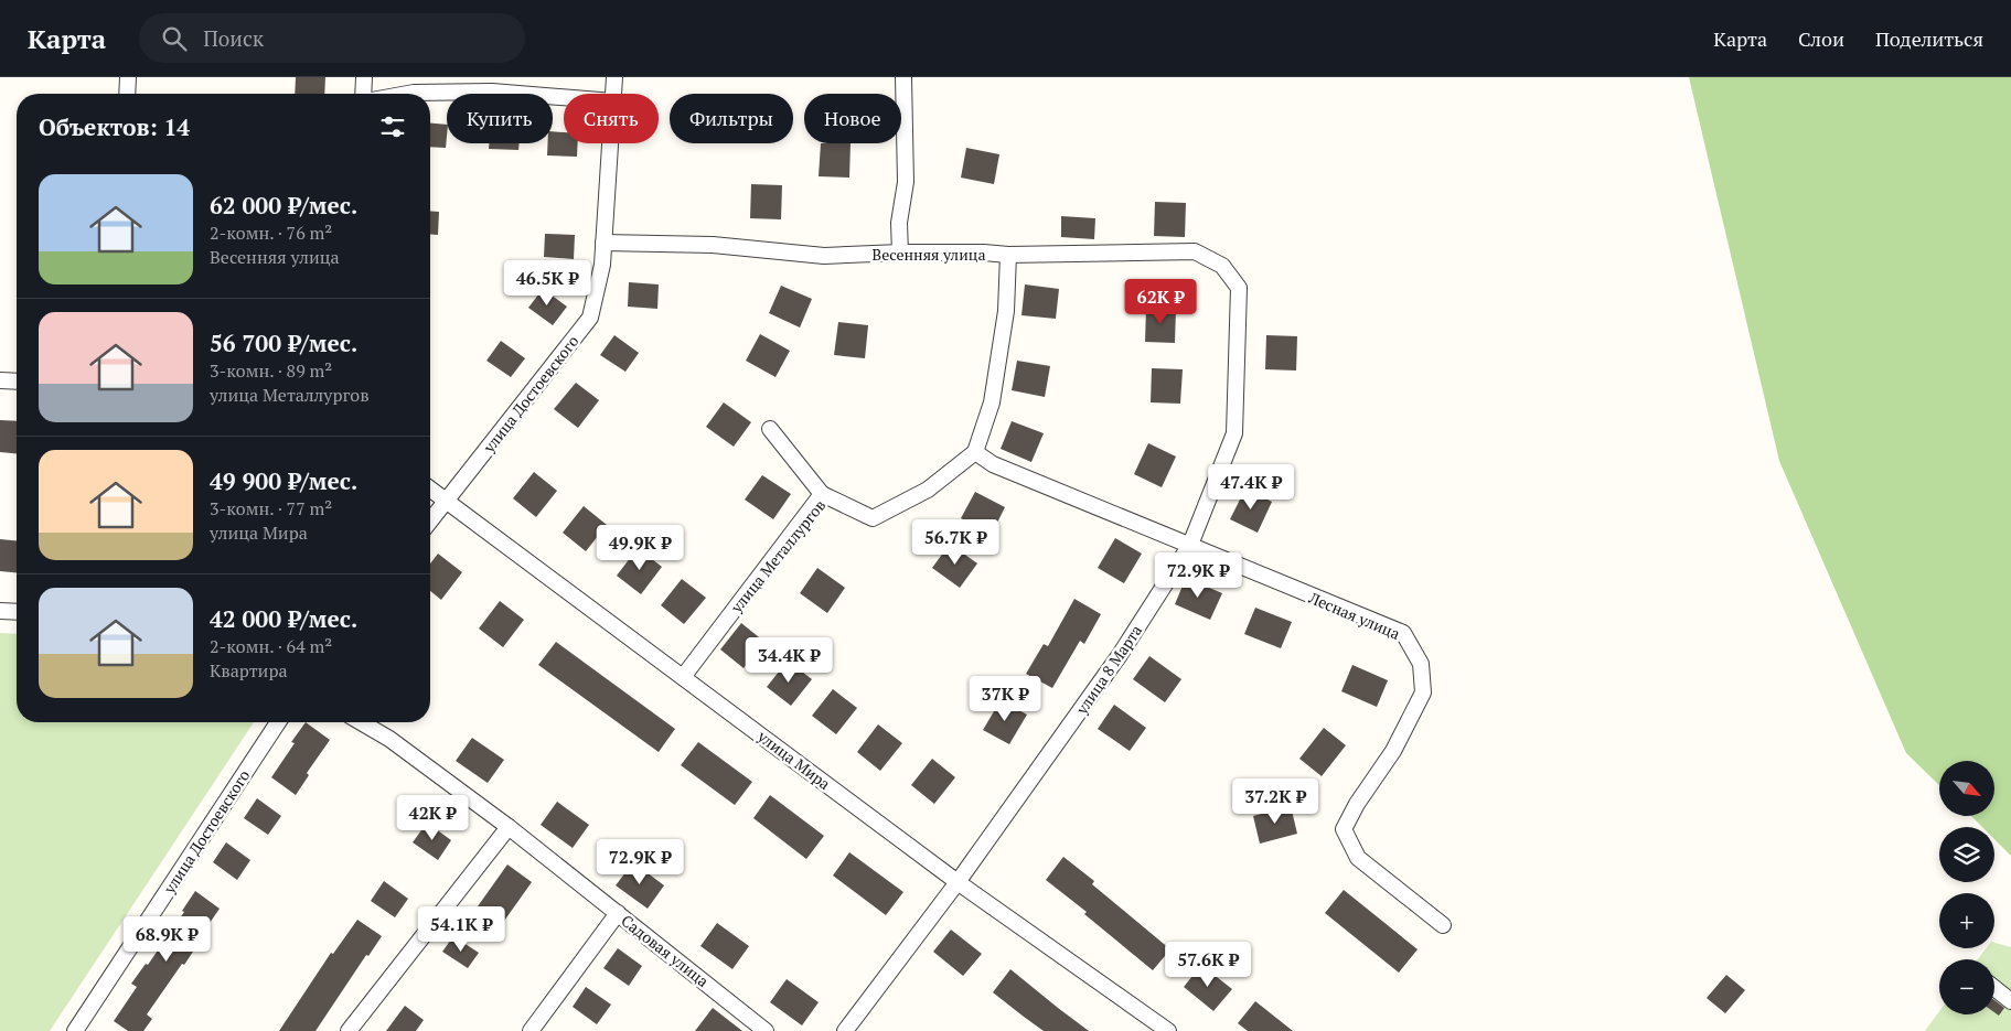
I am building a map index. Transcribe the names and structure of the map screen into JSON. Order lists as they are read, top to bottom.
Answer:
{
  "streets": {
    "street": [
      "Весенняя улица",
      "улица Достоевского",
      "улица Металлургов",
      "Лесная улица",
      "улица 8 Марта",
      "улица Мира",
      "Садовая улица"
    ]
  },
  "crossings": [
    ["Весенняя улица", "улица Достоевского"],
    ["Весенняя улица", "улица 8 Марта"],
    ["улица Достоевского", "улица Мира"],
    ["улица Металлургов", "Лесная улица"],
    ["улица Металлургов", "улица Мира"],
    ["Лесная улица", "улица 8 Марта"],
    ["улица 8 Марта", "улица Мира"]
  ],
  "north": "bottom right",
  "page": {
    "header": "Карта",
    "search": "Поиск",
    "nav": ["Карта", "Слои", "Поделиться"],
    "chip": [
      "Купить",
      "Снять",
      "Фильтры",
      "Новое"
    ],
    "heading": "Объектов: 14",
    "list": [
      {
        "name": "62 000 ₽/мес.",
        "note": "2-комн. · 76 m² · Весенняя улица"
      },
      {
        "name": "56 700 ₽/мес.",
        "note": "3-комн. · 89 m² · улица Металлургов"
      },
      {
        "name": "49 900 ₽/мес.",
        "note": "3-комн. · 77 m² · улица Мира"
      },
      {
        "name": "42 000 ₽/мес.",
        "note": "2-комн. · 64 m² · Квартира"
      }
    ],
    "price": [
      "46.5K ₽",
      "62K ₽",
      "47.4K ₽",
      "56.7K ₽",
      "49.9K ₽",
      "72.9K ₽",
      "34.4K ₽",
      "37K ₽",
      "37.2K ₽",
      "42K ₽",
      "72.9K ₽",
      "54.1K ₽",
      "68.9K ₽",
      "57.6K ₽"
    ],
    "map_buttons": ["+", "−"]
  }
}
